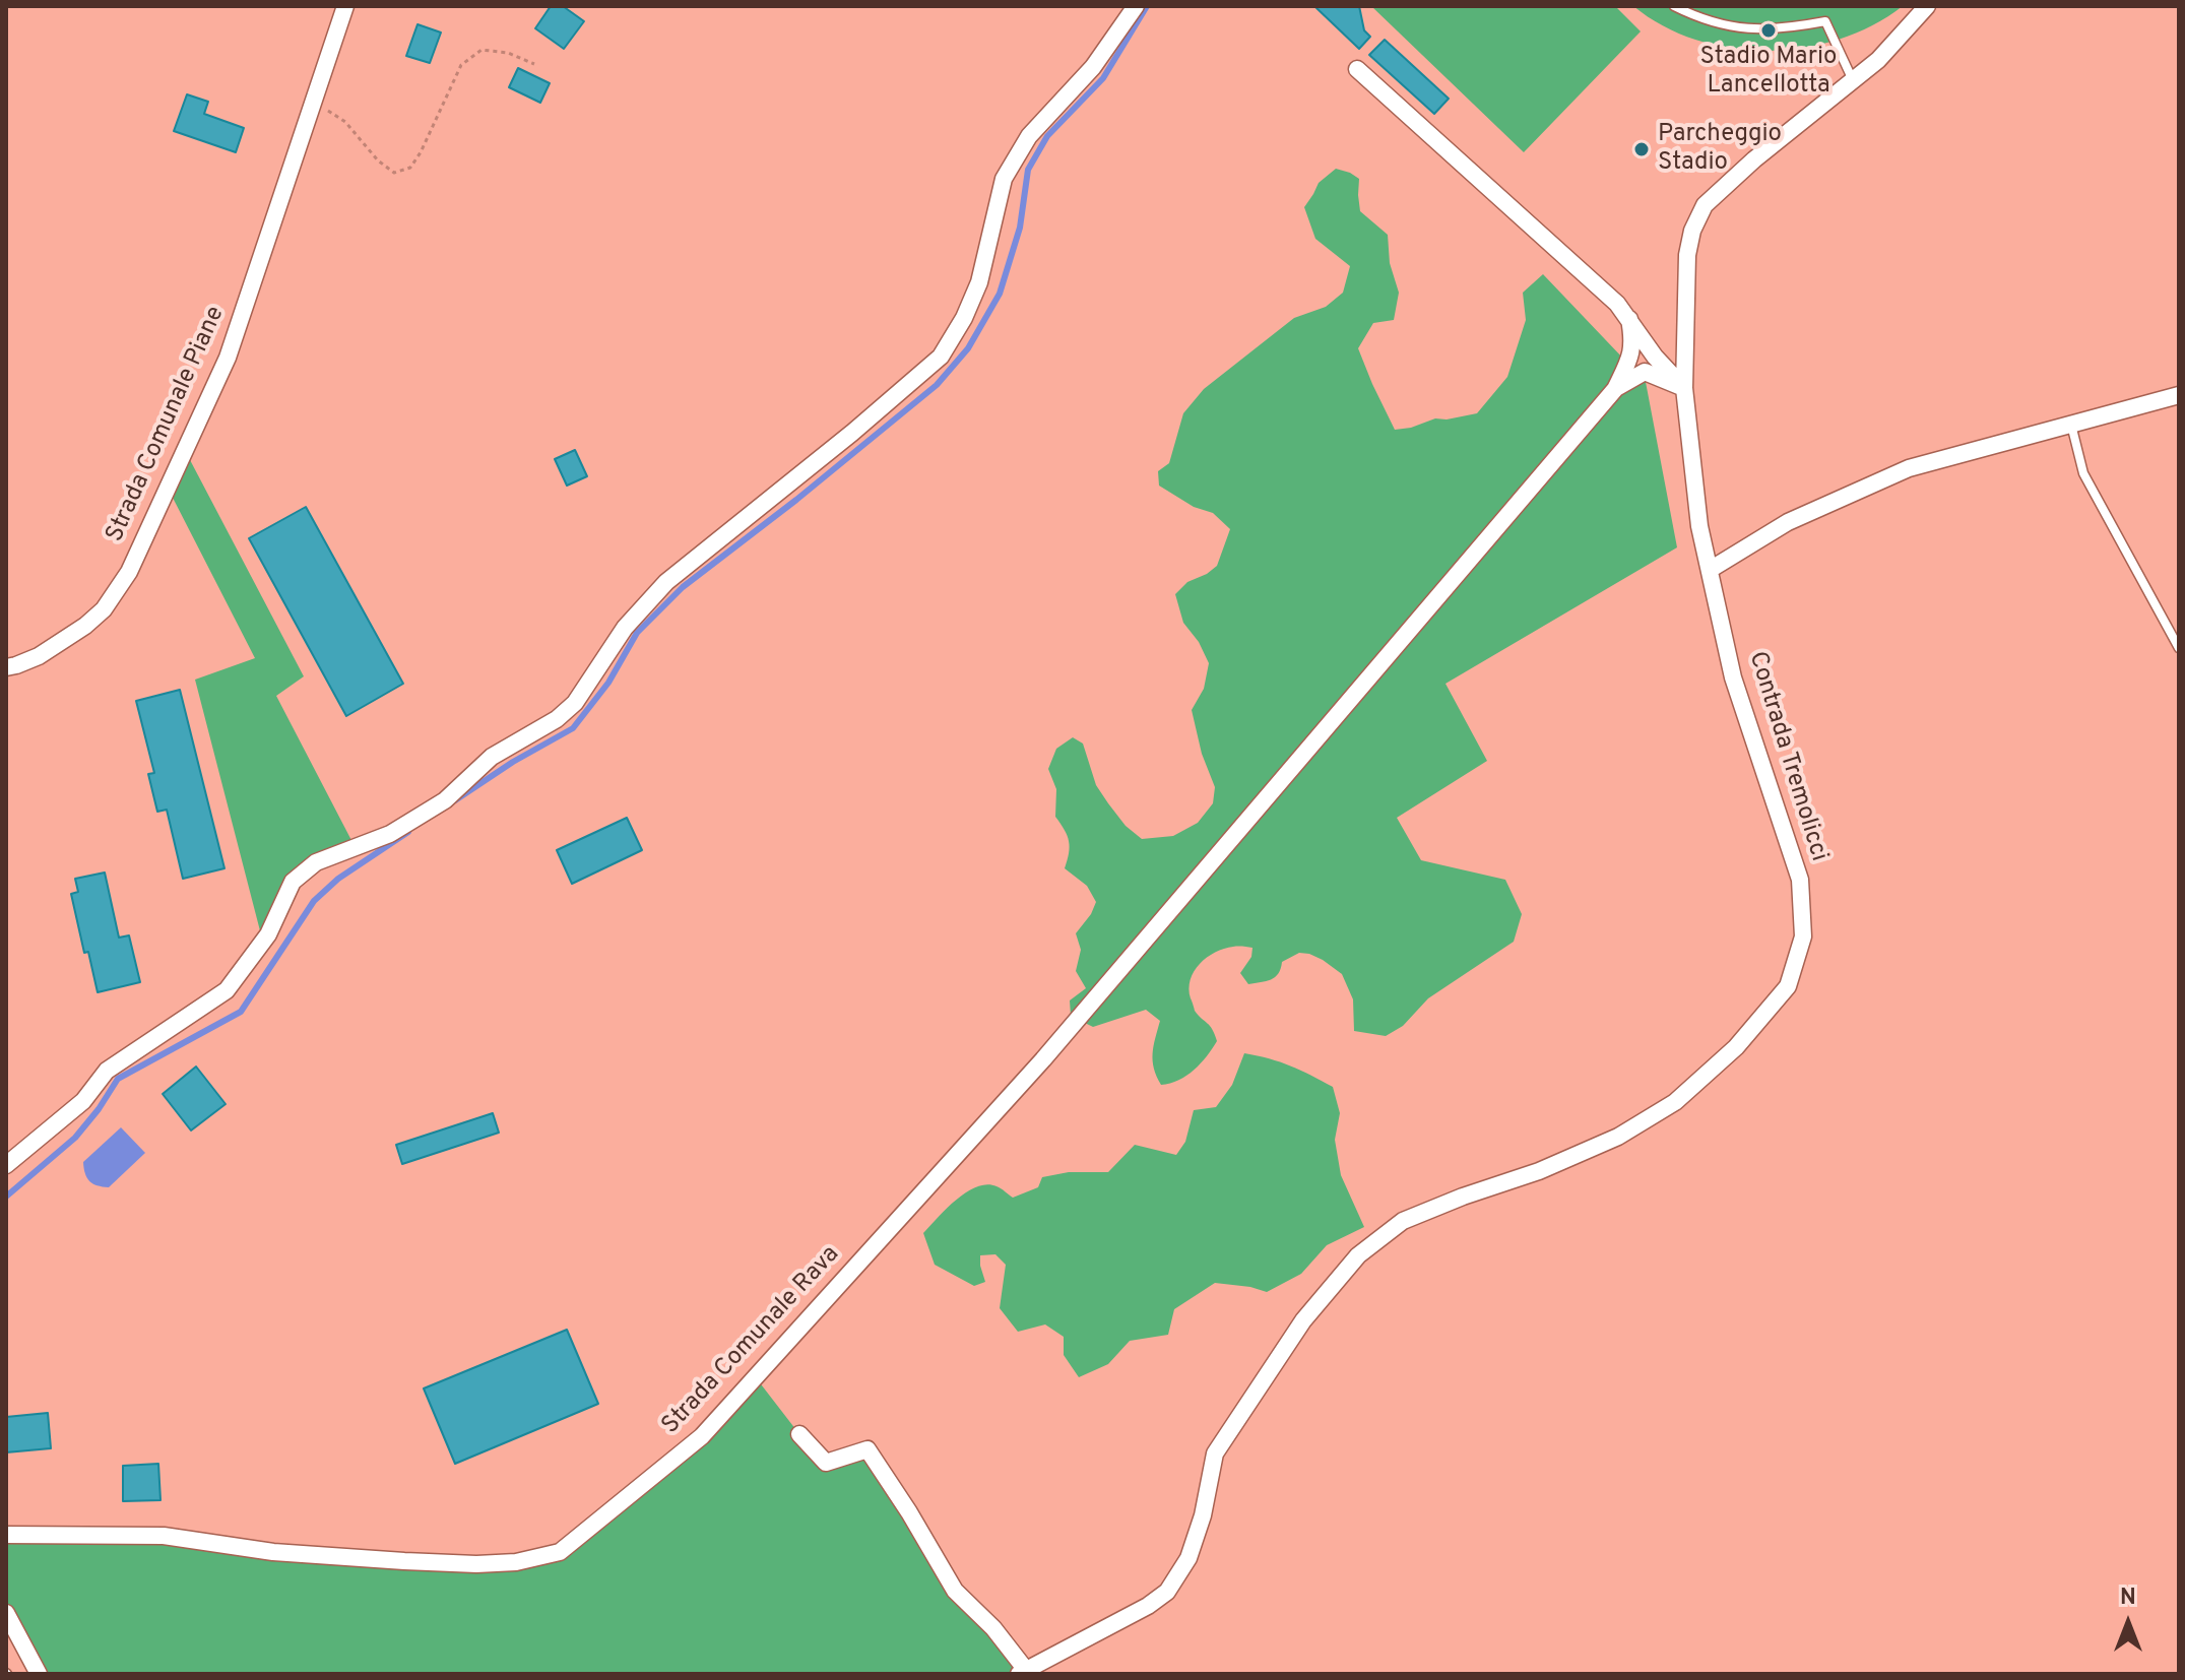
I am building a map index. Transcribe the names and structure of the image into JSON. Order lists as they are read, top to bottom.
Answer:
{
  "streets": {
    "street": ["Strada Comunale Piane", "Contrada Tremolicci", "Strada Comunale Rava"]
  },
  "places": ["Stadio Mario Lancellotta", "Parcheggio Stadio"],
  "north": "top"
}
